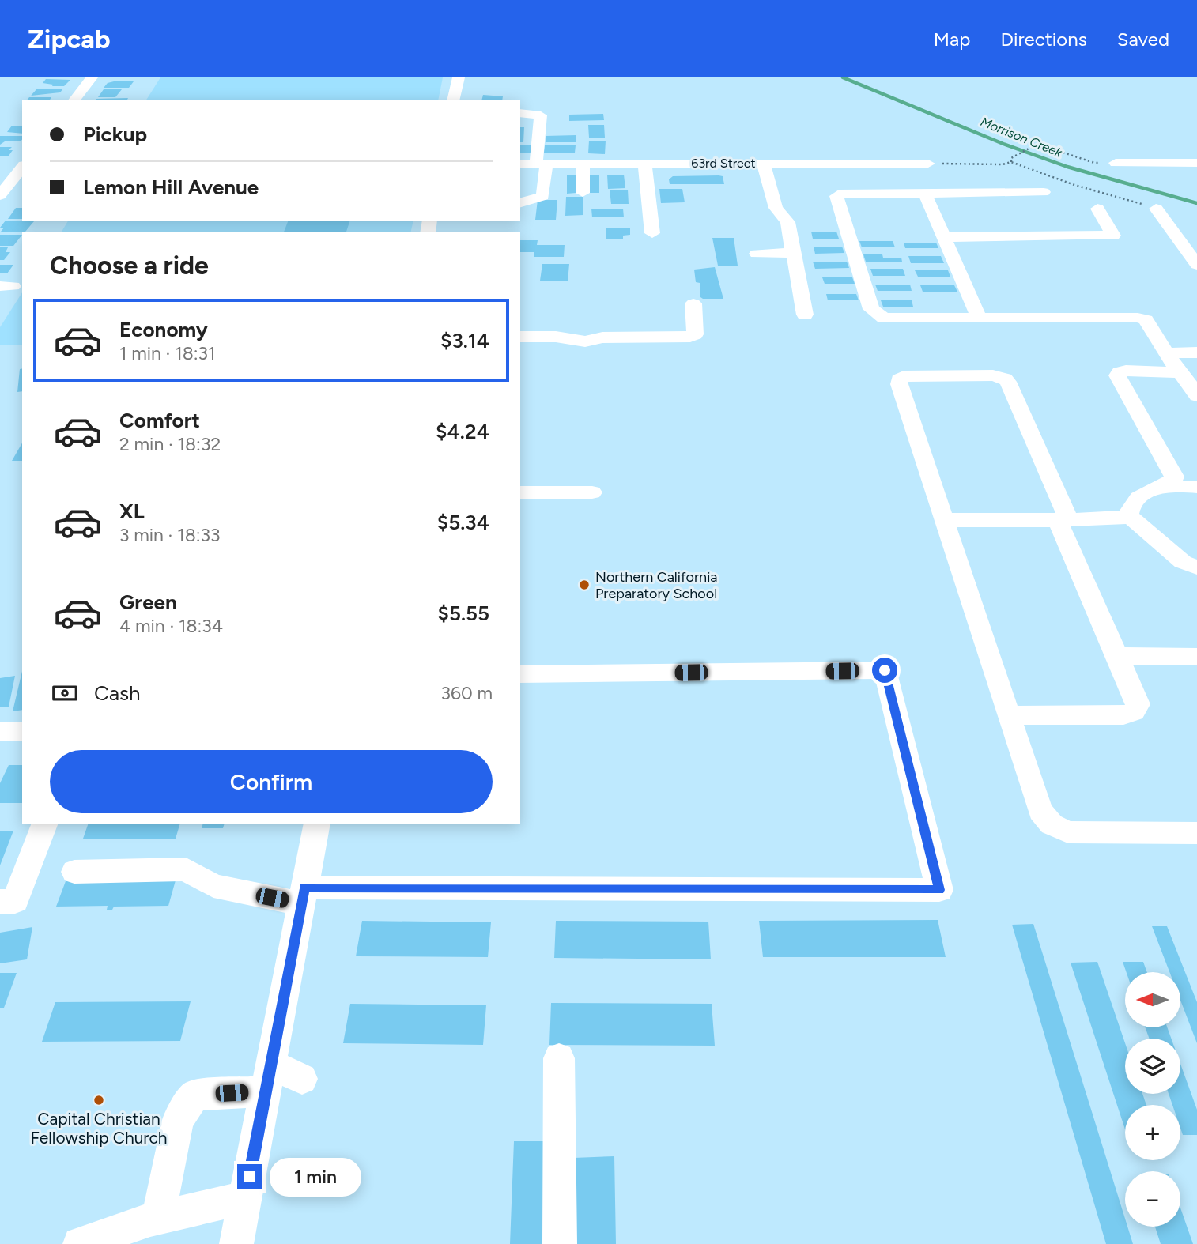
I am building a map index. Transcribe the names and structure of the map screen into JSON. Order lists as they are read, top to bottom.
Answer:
{
  "streets": {
    "street": ["63rd Street"]
  },
  "water": ["Morrison Creek"],
  "places": ["Northern California Preparatory School", "Capital Christian Fellowship Church"],
  "north": "left",
  "page": {
    "header": "Zipcab",
    "nav": ["Map", "Directions", "Saved"],
    "banner": ["Pickup", "Lemon Hill Avenue"],
    "heading": "Choose a ride",
    "list": [
      {
        "name": "Economy",
        "note": "1 min · 18:31",
        "value": "$3.14"
      },
      {
        "name": "Comfort",
        "note": "2 min · 18:32",
        "value": "$4.24"
      },
      {
        "name": "XL",
        "note": "3 min · 18:33",
        "value": "$5.34"
      },
      {
        "name": "Green",
        "note": "4 min · 18:34",
        "value": "$5.55"
      }
    ],
    "pay": ["Cash", "360 m"],
    "buttons": "Confirm",
    "map_buttons": ["+", "−"],
    "bubble": "1 min"
  }
}
